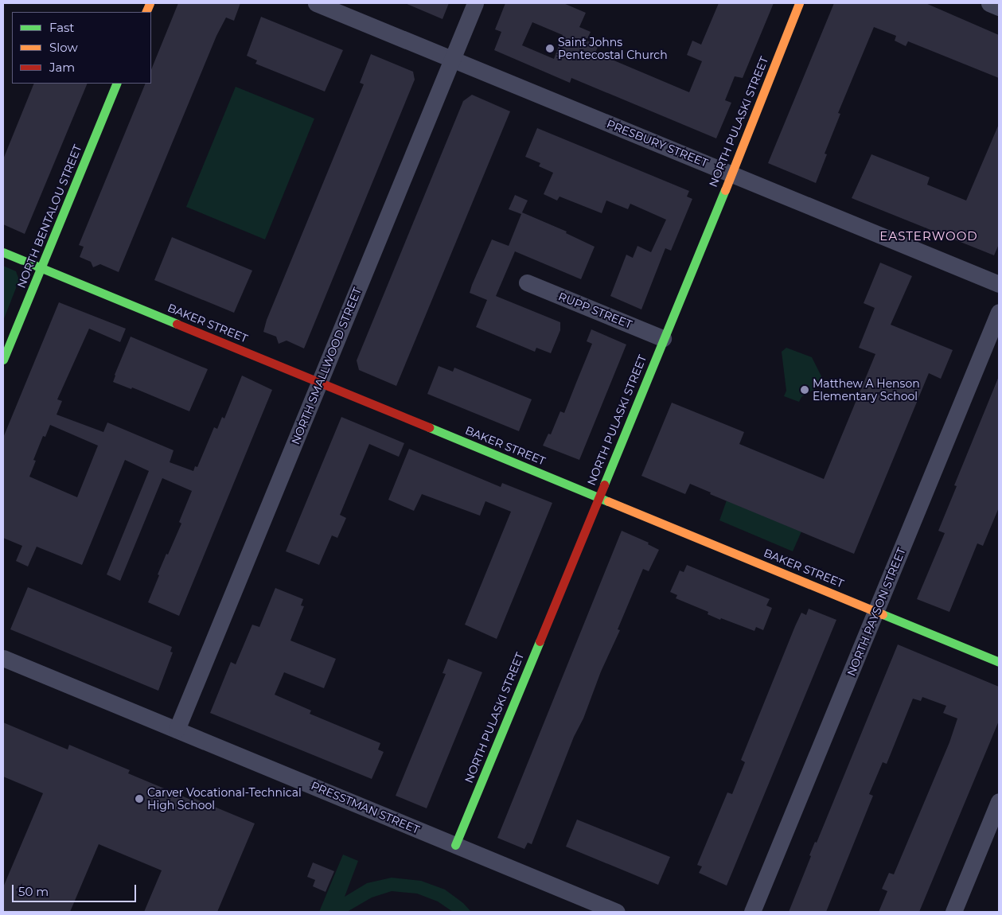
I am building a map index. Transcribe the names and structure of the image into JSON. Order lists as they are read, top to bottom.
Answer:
{
  "streets": {
    "street": [
      "NORTH PULASKI STREET",
      "PRESBURY STREET",
      "NORTH BENTALOU STREET",
      "RUPP STREET",
      "BAKER STREET",
      "NORTH SMALLWOOD STREET",
      "NORTH PAYSON STREET",
      "PRESSTMAN STREET"
    ]
  },
  "crossings": [
    ["NORTH PULASKI STREET", "PRESBURY STREET"],
    ["NORTH PULASKI STREET", "RUPP STREET"],
    ["NORTH PULASKI STREET", "BAKER STREET"],
    ["NORTH PULASKI STREET", "PRESSTMAN STREET"],
    ["PRESBURY STREET", "NORTH SMALLWOOD STREET"],
    ["NORTH BENTALOU STREET", "BAKER STREET"],
    ["BAKER STREET", "NORTH SMALLWOOD STREET"],
    ["BAKER STREET", "NORTH PAYSON STREET"],
    ["NORTH SMALLWOOD STREET", "PRESSTMAN STREET"]
  ],
  "districts": ["EASTERWOOD"],
  "places": ["Saint Johns Pentecostal Church", "Matthew A Henson Elementary School", "Carver Vocational-Technical High School"],
  "legend": ["Fast", "Slow", "Jam"],
  "scale_bar": "50 m"
}
